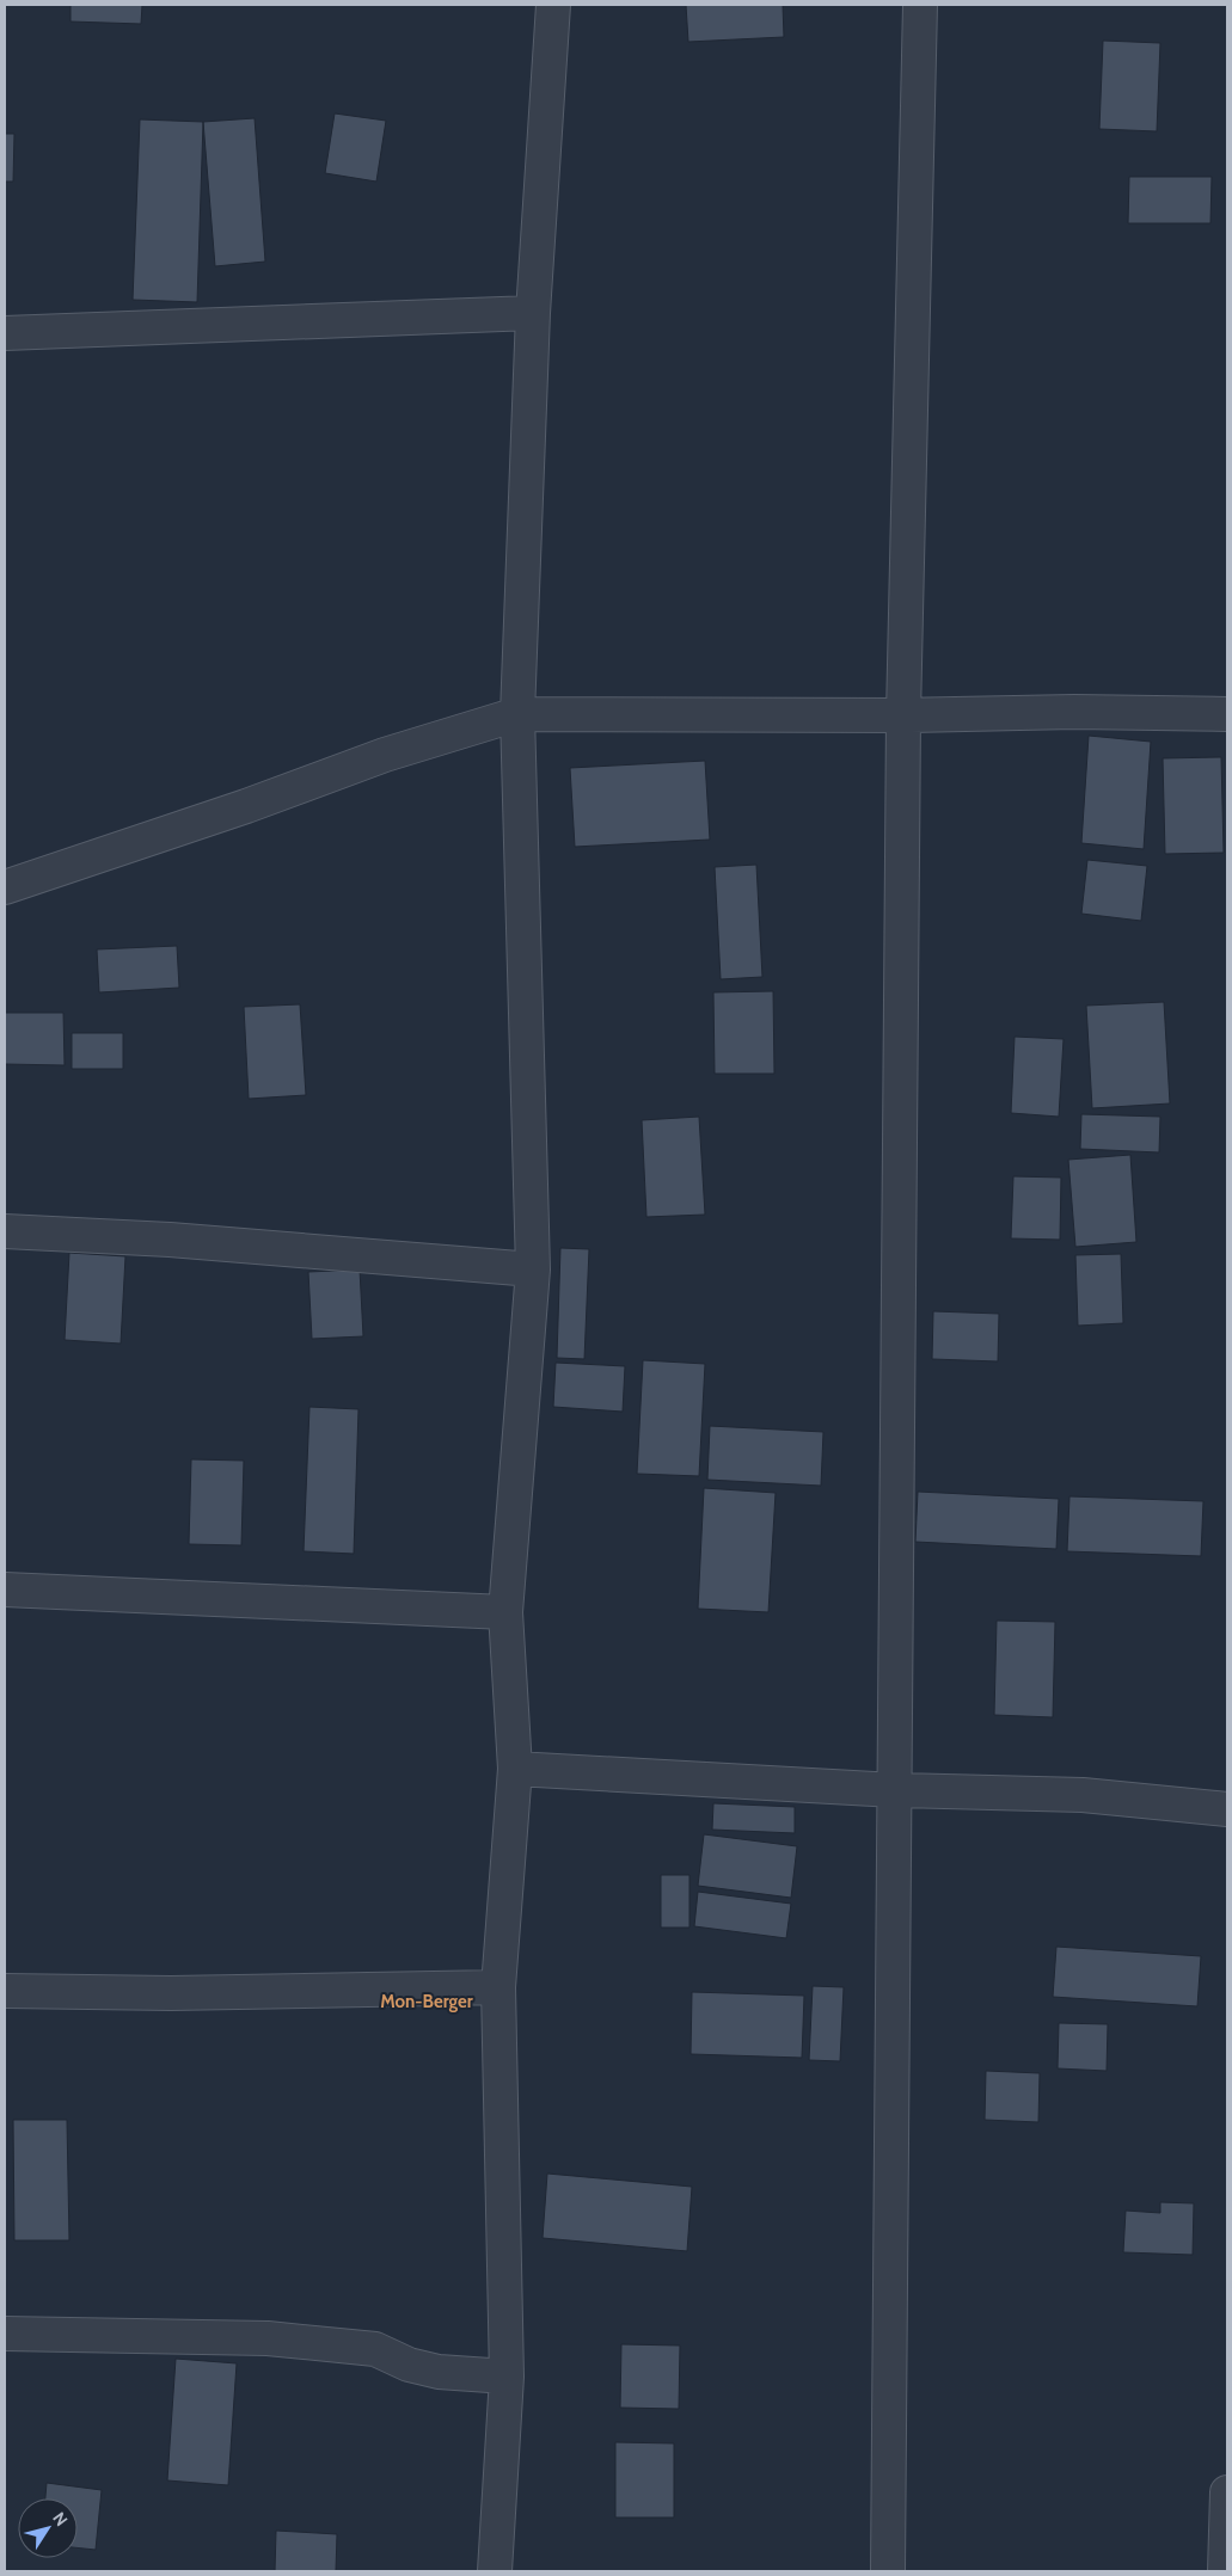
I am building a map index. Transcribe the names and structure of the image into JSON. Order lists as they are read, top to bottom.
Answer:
{
  "districts": ["Mon-Berger"],
  "north": "top right"
}
